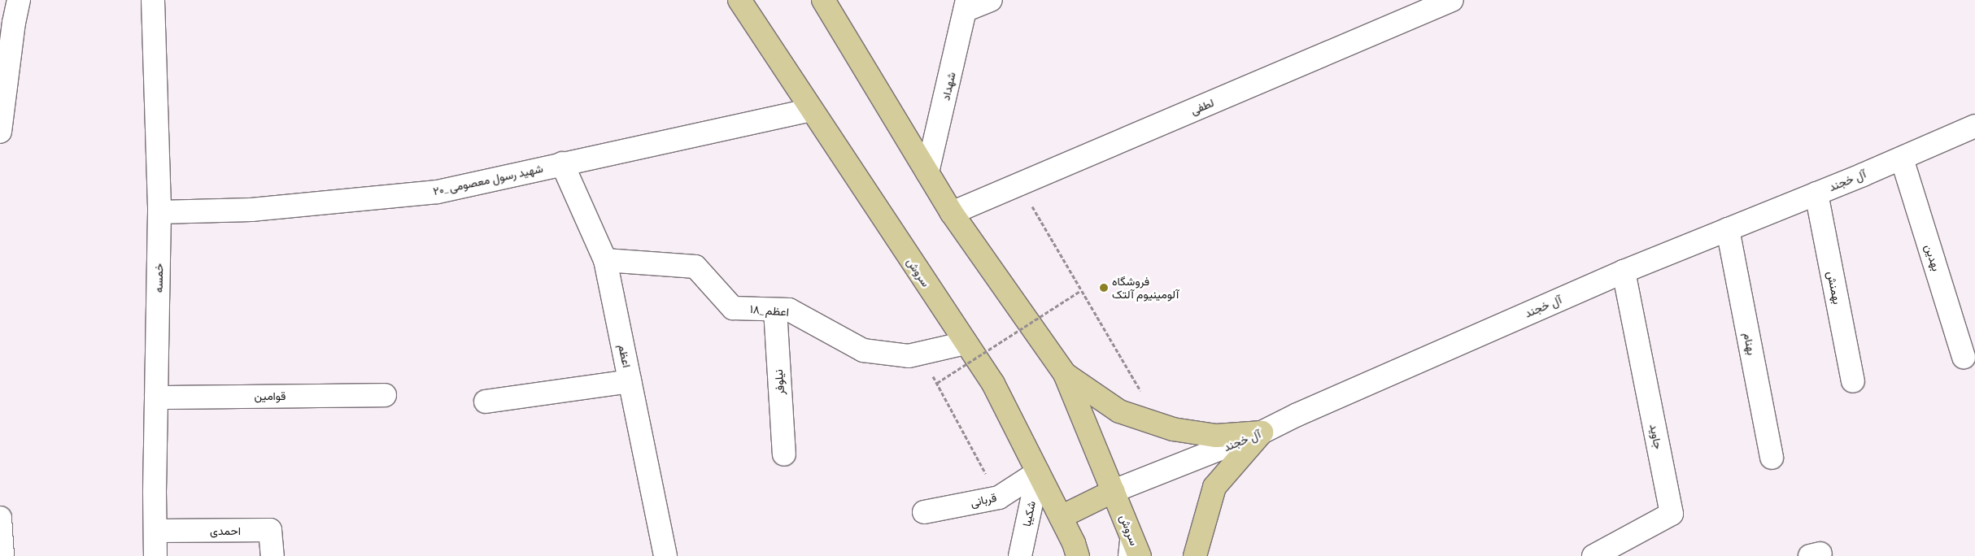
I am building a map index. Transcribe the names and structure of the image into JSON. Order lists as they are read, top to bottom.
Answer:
{
  "streets": {
    "main road": ["سروش"],
    "street": [
      "شهداد",
      "لطفی",
      "۲۰_شهید رسول معصومی",
      "آل خجند",
      "بهدین",
      "خمسه",
      "بهمنش",
      "۱۸_اعظم",
      "بهنام",
      "اعظم",
      "نیلوفر",
      "قوامین",
      "جاوید",
      "قربانی",
      "شکیبا",
      "احمدی"
    ]
  },
  "crossings": [
    ["شهداد", "سروش"],
    ["لطفی", "سروش"],
    ["۲۰_شهید رسول معصومی", "سروش"],
    ["۲۰_شهید رسول معصومی", "خمسه"],
    ["۲۰_شهید رسول معصومی", "اعظم"],
    ["آل خجند", "بهدین"],
    ["آل خجند", "سروش"],
    ["آل خجند", "بهمنش"],
    ["آل خجند", "بهنام"],
    ["آل خجند", "جاوید"],
    ["سروش", "۱۸_اعظم"],
    ["سروش", "قربانی"],
    ["سروش", "شکیبا"],
    ["خمسه", "قوامین"],
    ["خمسه", "احمدی"],
    ["۱۸_اعظم", "اعظم"],
    ["۱۸_اعظم", "نیلوفر"],
    ["قربانی", "شکیبا"]
  ],
  "places": ["فروشگاه آلومینیوم آلتک"]
}
